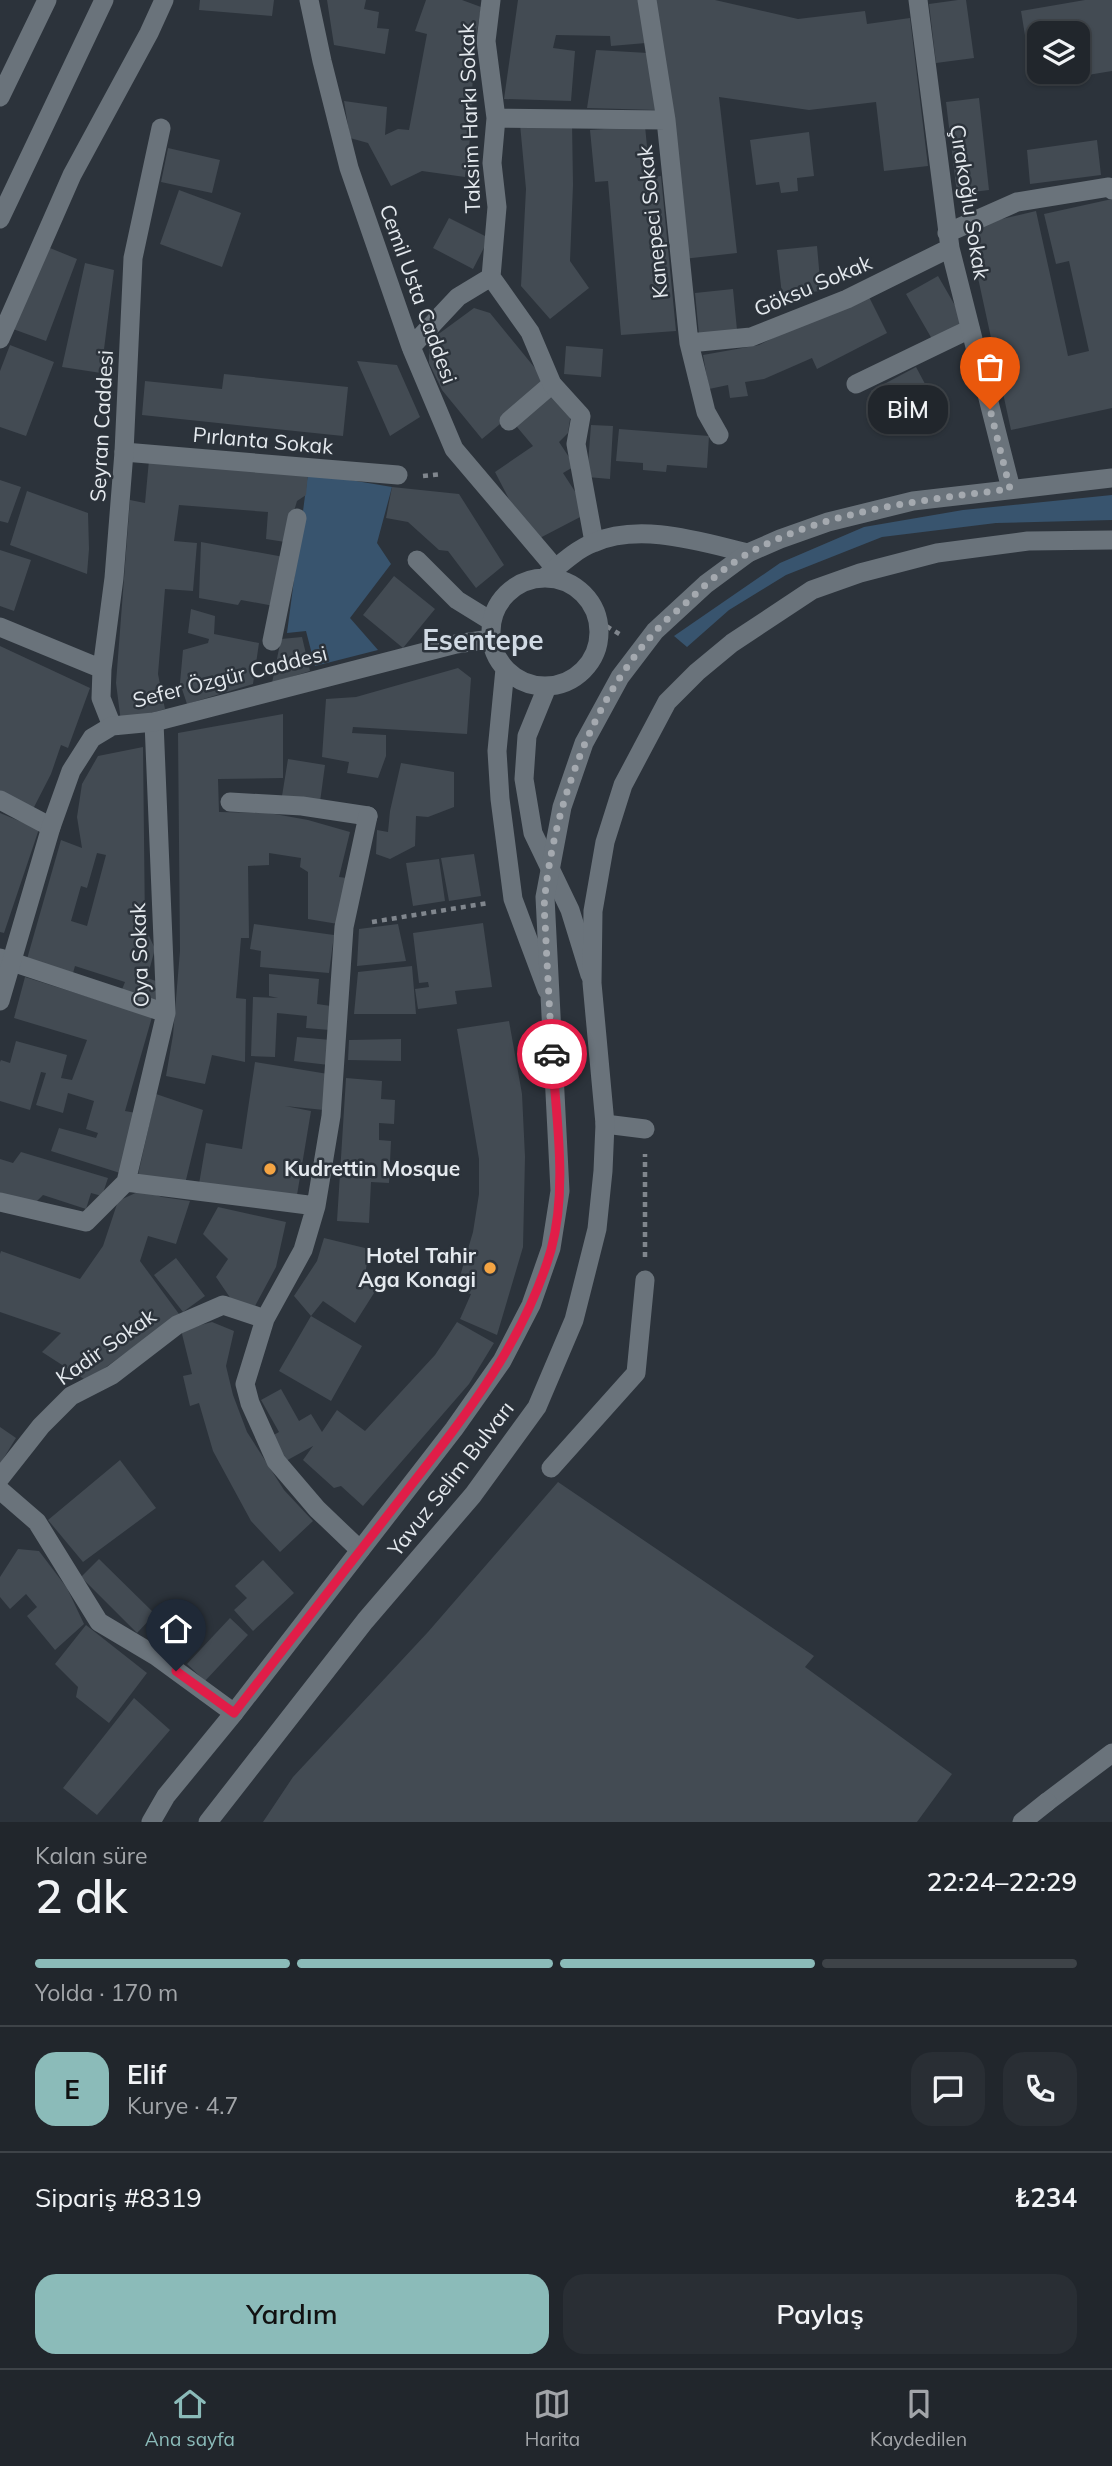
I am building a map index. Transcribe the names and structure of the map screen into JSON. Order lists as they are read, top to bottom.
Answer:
{
  "streets": {
    "street": [
      "Taksim Harkı Sokak",
      "Çırakoğlu Sokak",
      "Kanepeci Sokak",
      "Göksu Sokak",
      "Cemil Usta Caddesi",
      "Seyran Caddesi",
      "Pırlanta Sokak",
      "Sefer Özgür Caddesi",
      "Oya Sokak",
      "Kadir Sokak",
      "Yavuz Selim Bulvarı"
    ]
  },
  "crossings": [
    ["Çırakoğlu Sokak", "Göksu Sokak"],
    ["Çırakoğlu Sokak", "Yavuz Selim Bulvarı"],
    ["Kanepeci Sokak", "Göksu Sokak"],
    ["Cemil Usta Caddesi", "Sefer Özgür Caddesi"],
    ["Cemil Usta Caddesi", "Yavuz Selim Bulvarı"],
    ["Seyran Caddesi", "Pırlanta Sokak"],
    ["Seyran Caddesi", "Sefer Özgür Caddesi"],
    ["Sefer Özgür Caddesi", "Oya Sokak"],
    ["Sefer Özgür Caddesi", "Yavuz Selim Bulvarı"]
  ],
  "districts": ["Esentepe"],
  "places": ["BİM", "Kudrettin Mosque", "Hotel Tahir Aga Konagi"],
  "page": {
    "bubble": "BİM",
    "heading": ["2 dk", "Kalan süre", "22:24–22:29"],
    "panel": [
      "Elif",
      "Kurye · 4.7",
      "Sipariş #8319",
      "₺234"
    ],
    "bar": "Yolda · 170 m",
    "round": "E",
    "buttons": ["Yardım", "Paylaş"],
    "tabs": ["Ana sayfa", "Harita", "Kaydedilen"]
  }
}
